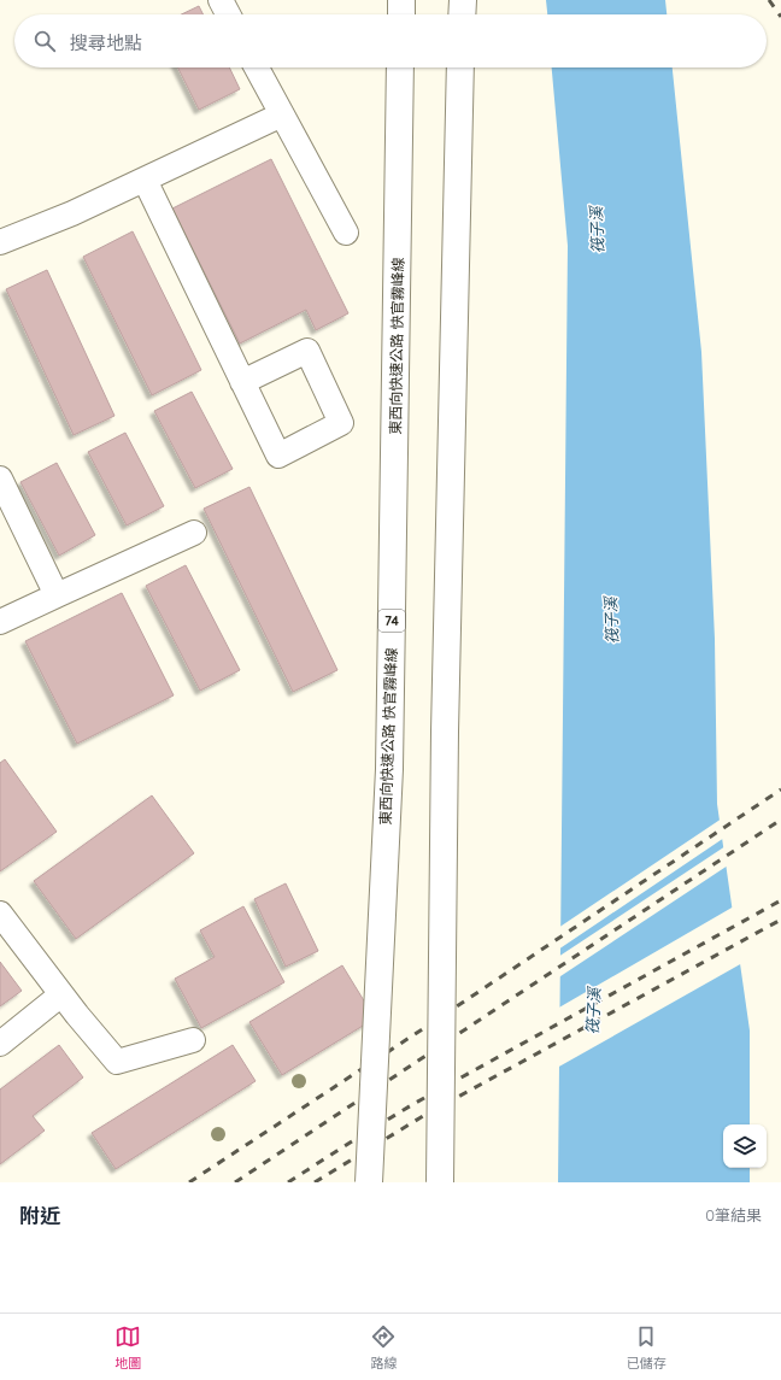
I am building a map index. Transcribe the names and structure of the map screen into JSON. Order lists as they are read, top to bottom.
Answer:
{
  "streets": {
    "highway": ["東西向快速公路 快官霧峰線", "74"]
  },
  "water": ["筏子溪"],
  "page": {
    "search": "搜尋地點",
    "heading": ["附近", "0筆結果"],
    "nav": ["地圖", "路線", "已儲存"]
  }
}
